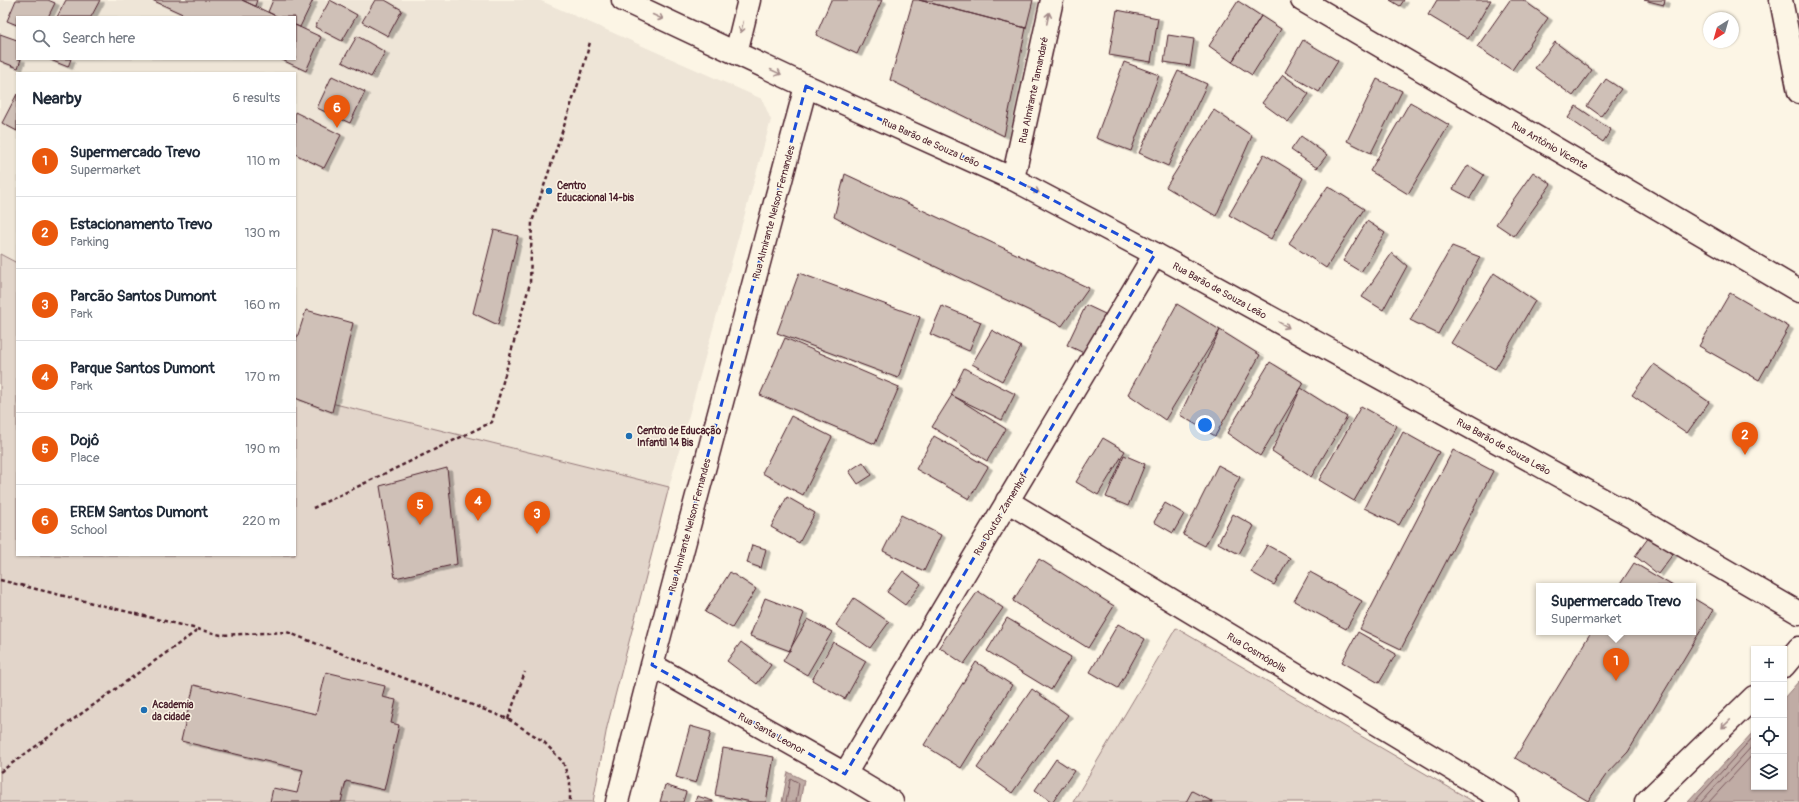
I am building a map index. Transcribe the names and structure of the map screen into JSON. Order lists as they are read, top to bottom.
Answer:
{
  "streets": {
    "street": [
      "Rua Almirante Tamandaré",
      "Rua Barão de Souza Leão",
      "Rua Antônio Vicente",
      "Rua Almirante Nelson Fernandes",
      "Rua Doutor Zamenhof",
      "Rua Cosmópolis",
      "Rua Santa Leonor"
    ]
  },
  "crossings": [
    ["Rua Almirante Tamandaré", "Rua Barão de Souza Leão"],
    ["Rua Barão de Souza Leão", "Rua Almirante Nelson Fernandes"],
    ["Rua Barão de Souza Leão", "Rua Doutor Zamenhof"],
    ["Rua Almirante Nelson Fernandes", "Rua Santa Leonor"],
    ["Rua Doutor Zamenhof", "Rua Cosmópolis"],
    ["Rua Doutor Zamenhof", "Rua Santa Leonor"]
  ],
  "one_way": ["Rua Almirante Tamandaré", "Rua Barão de Souza Leão"],
  "places": ["Centro Educacional 14-bis", "Centro de Educação Infantil 14 Bis", "Academia da cidade"],
  "north": "bottom left",
  "page": {
    "search": "Search here",
    "heading": ["Nearby", "6 results"],
    "pins": [
      "6",
      "2",
      "4",
      "5",
      "3",
      "1"
    ],
    "list": [
      {
        "mark": "1",
        "name": "Supermercado Trevo",
        "note": "Supermarket",
        "value": "110 m"
      },
      {
        "mark": "2",
        "name": "Estacionamento Trevo",
        "note": "Parking",
        "value": "130 m"
      },
      {
        "mark": "3",
        "name": "Parcão Santos Dumont",
        "note": "Park",
        "value": "160 m"
      },
      {
        "mark": "4",
        "name": "Parque Santos Dumont",
        "note": "Park",
        "value": "170 m"
      },
      {
        "mark": "5",
        "name": "Dojô",
        "note": "Place",
        "value": "190 m"
      },
      {
        "mark": "6",
        "name": "EREM Santos Dumont",
        "note": "School",
        "value": "220 m"
      }
    ],
    "popup": ["Supermercado Trevo", "Supermarket"],
    "map_buttons": ["+", "−"]
  }
}
